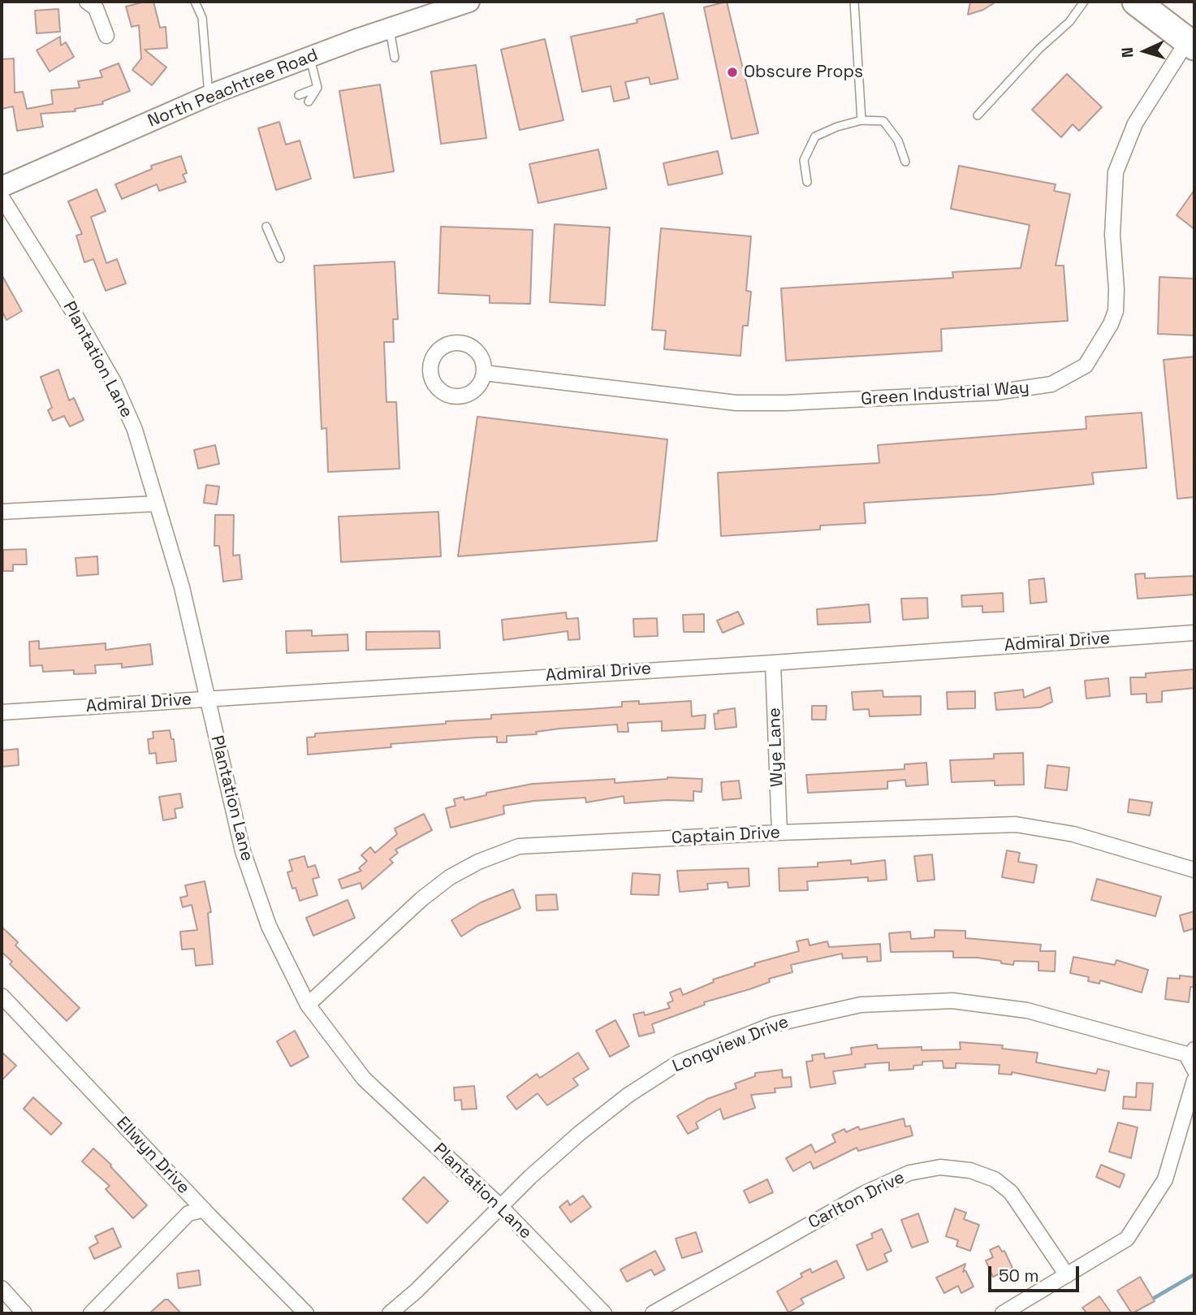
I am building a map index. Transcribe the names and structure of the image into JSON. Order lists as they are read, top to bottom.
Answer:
{
  "streets": {
    "street": [
      "North Peachtree Road",
      "Plantation Lane",
      "Green Industrial Way",
      "Admiral Drive",
      "Wye Lane",
      "Captain Drive",
      "Longview Drive",
      "Ellwyn Drive",
      "Carlton Drive"
    ]
  },
  "crossings": [
    ["Plantation Lane", "Admiral Drive"],
    ["Plantation Lane", "Captain Drive"],
    ["Plantation Lane", "Longview Drive"],
    ["Admiral Drive", "Wye Lane"],
    ["Wye Lane", "Captain Drive"]
  ],
  "places": ["Obscure Props"],
  "scale_bar": "50 m",
  "north": "left"
}
